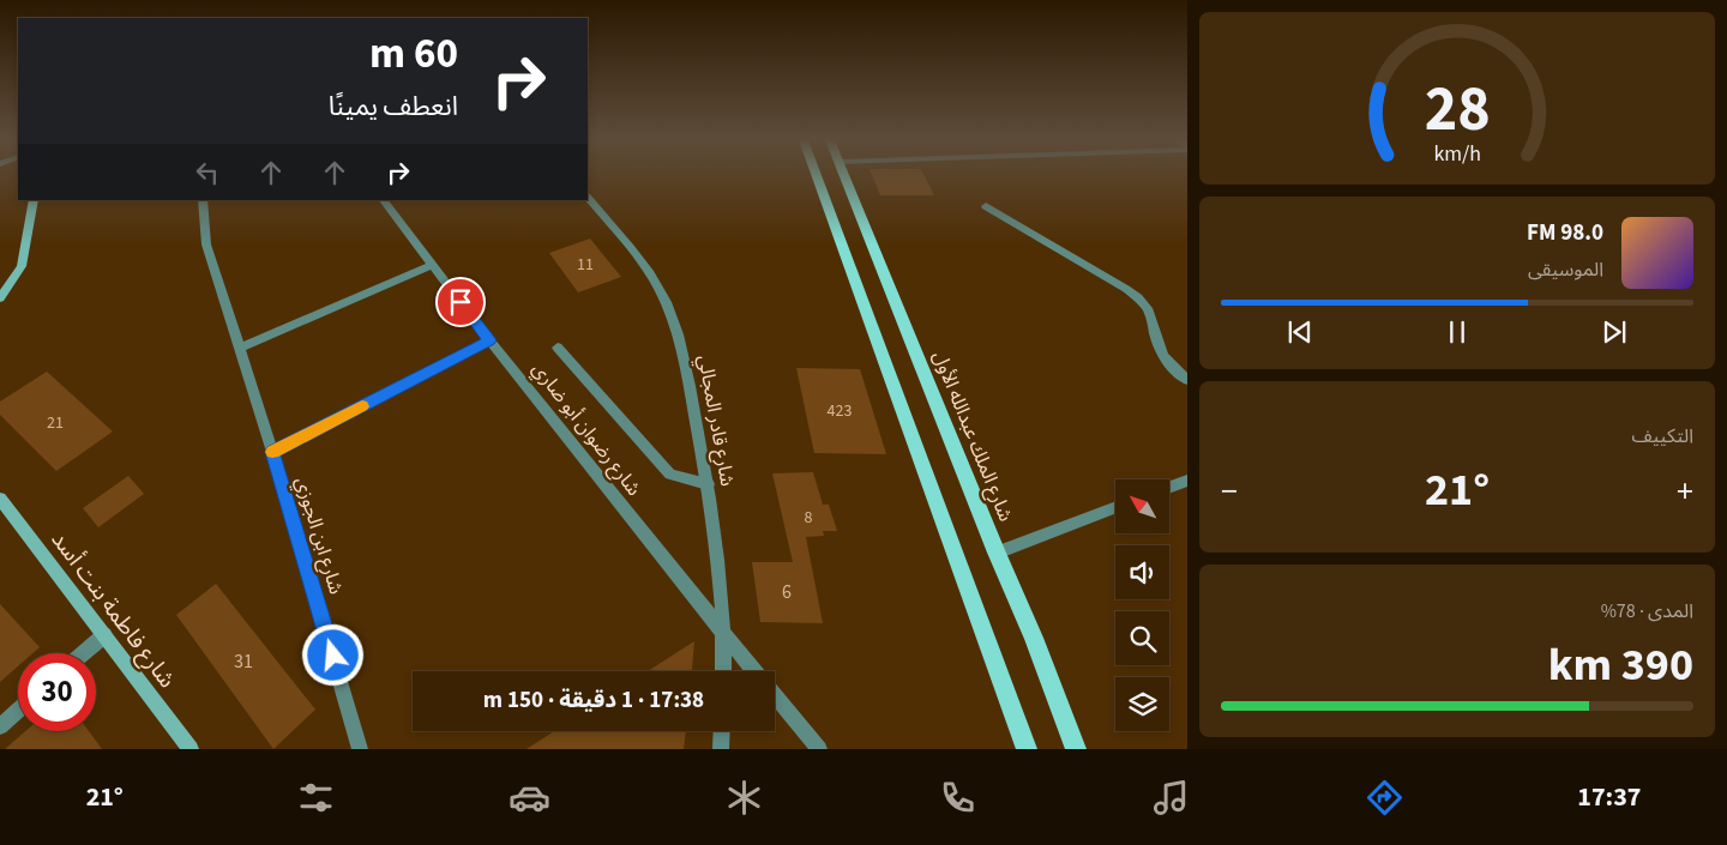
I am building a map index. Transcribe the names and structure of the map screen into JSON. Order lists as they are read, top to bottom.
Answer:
{
  "streets": {
    "main road": ["شارع الملك عبدالله الأول"],
    "street": [
      "شارع قادر المجالي",
      "شارع رضوان أبو ضاري",
      "شارع ابن الجوزي",
      "شارع فاطمة بنت أسد"
    ]
  },
  "crossings": [
    ["شارع قادر المجالي", "شارع رضوان أبو ضاري"]
  ],
  "house_numbers": [
    "11",
    "423",
    "21",
    "8",
    "6",
    "31"
  ],
  "north": "top left",
  "page": {
    "turn": ["60 m", "انعطف يمينًا"],
    "song": ["98.0 FM", "الموسيقى"],
    "tile": [
      "التكييف",
      ["المدى · 78%", "390 km"]
    ],
    "heat": ["−", "21°", "+"],
    "limit": "30",
    "trip": "17:38 · 1 دقيقة · 150 m",
    "tabs": ["17:37", "21°"],
    "gauge": ["28", "km/h"]
  }
}
